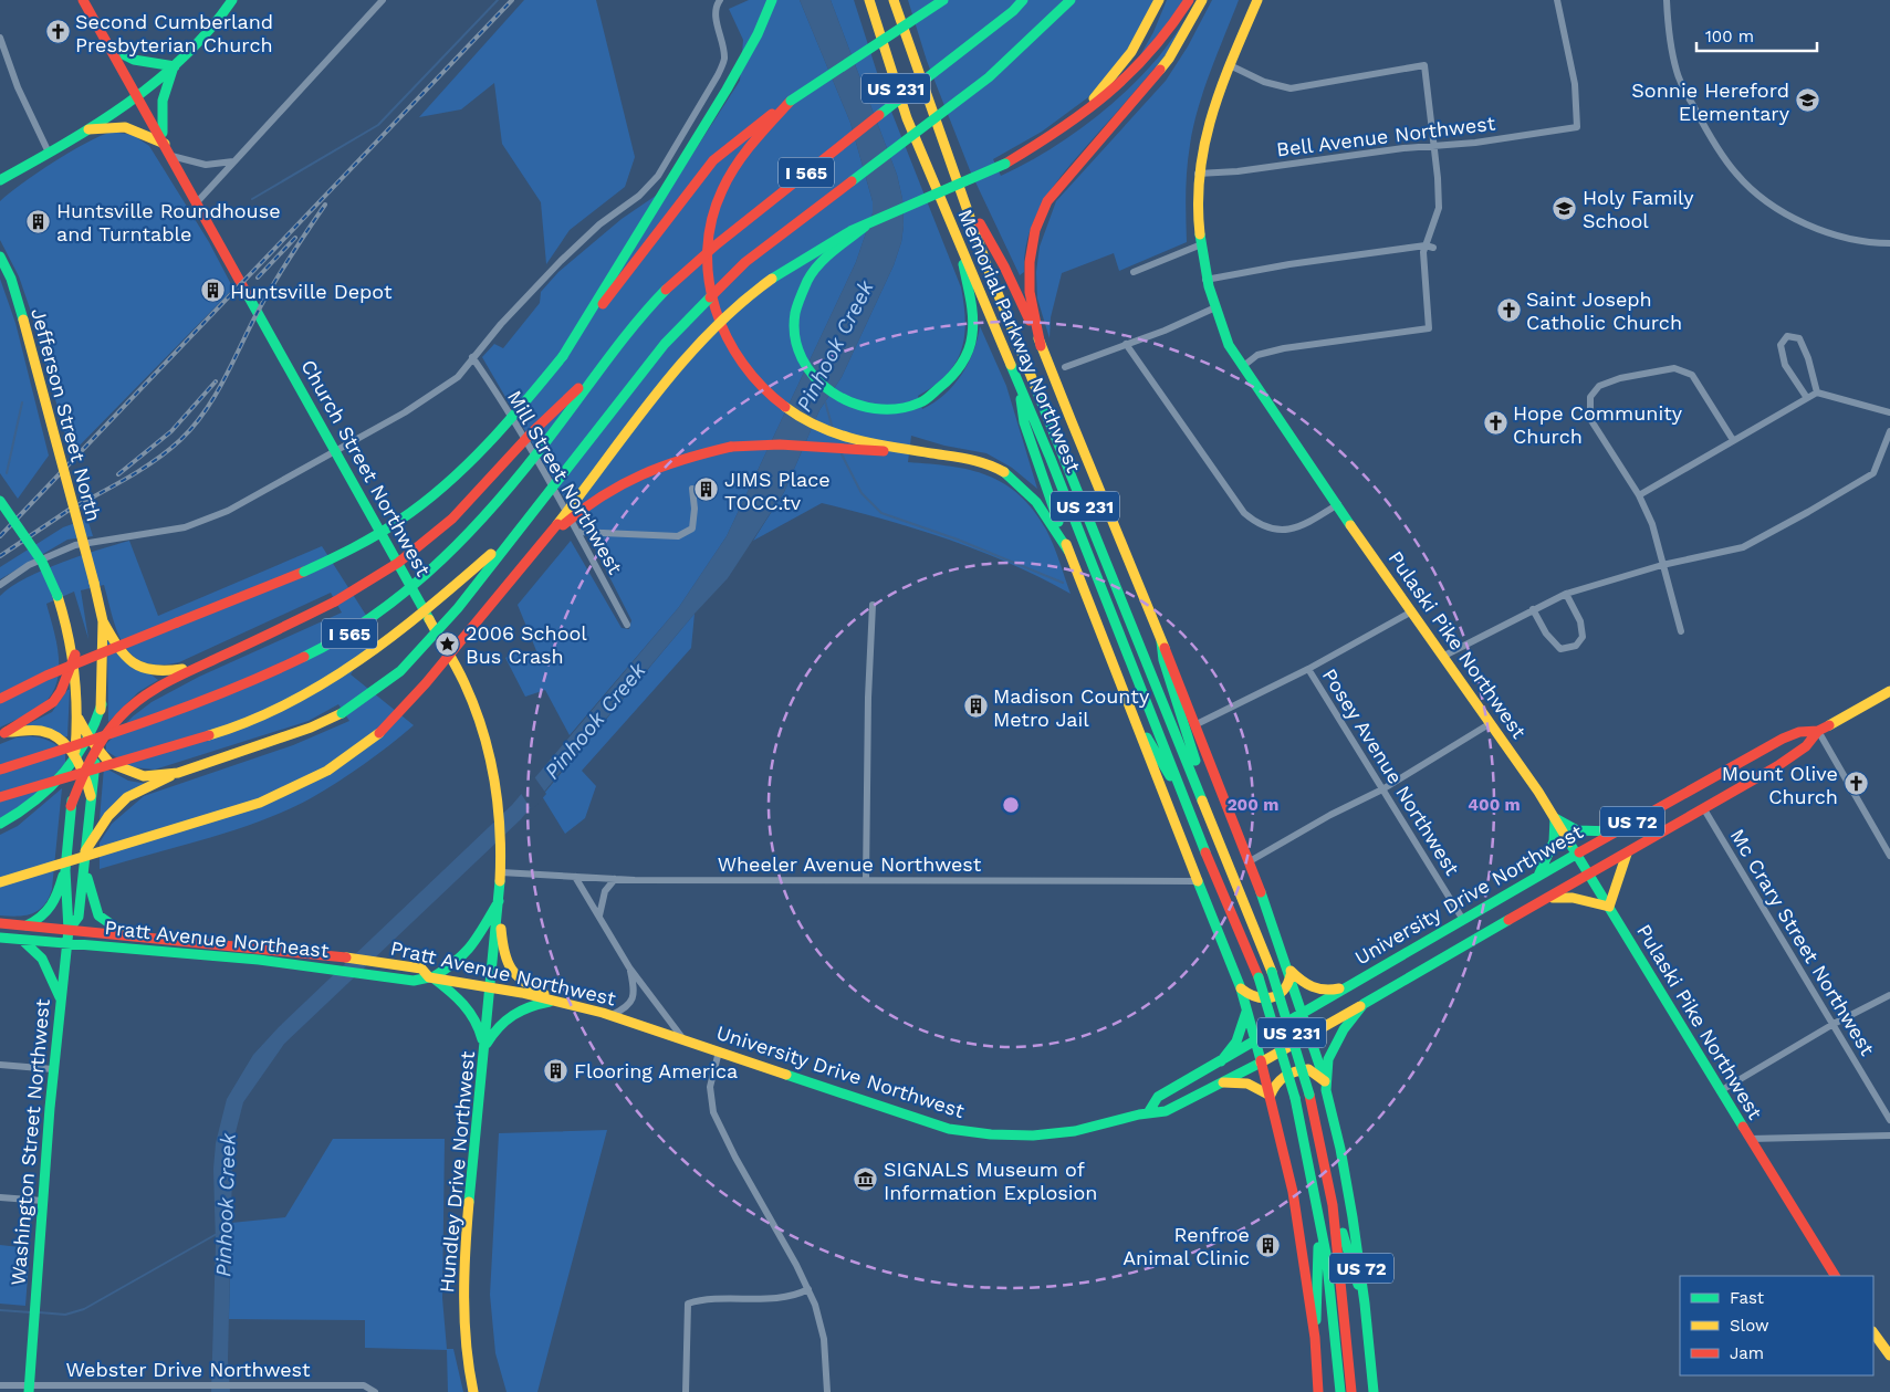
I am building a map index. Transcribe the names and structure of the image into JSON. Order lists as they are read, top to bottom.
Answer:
{
  "streets": {
    "main road": [
      "US 231",
      "I 565",
      "Memorial Parkway Northwest",
      "Jefferson Street North",
      "Church Street Northwest",
      "Pulaski Pike Northwest",
      "US 72",
      "University Drive Northwest",
      "Pratt Avenue Northeast",
      "Pratt Avenue Northwest",
      "Washington Street Northwest",
      "Hundley Drive Northwest"
    ],
    "street": [
      "Bell Avenue Northwest",
      "Mill Street Northwest",
      "Posey Avenue Northwest",
      "Wheeler Avenue Northwest",
      "Mc Crary Street Northwest",
      "Webster Drive Northwest"
    ]
  },
  "crossings": [
    ["Bell Avenue Northwest", "Pulaski Pike Northwest"],
    ["Jefferson Street North", "Washington Street Northwest"],
    ["Church Street Northwest", "Wheeler Avenue Northwest"],
    ["Church Street Northwest", "Pratt Avenue Northwest"],
    ["Church Street Northwest", "Hundley Drive Northwest"],
    ["Pulaski Pike Northwest", "University Drive Northwest"],
    ["Posey Avenue Northwest", "University Drive Northwest"],
    ["US 72", "University Drive Northwest"],
    ["University Drive Northwest", "Mc Crary Street Northwest"],
    ["University Drive Northwest", "Pratt Avenue Northwest"],
    ["Pratt Avenue Northeast", "Pratt Avenue Northwest"],
    ["Pratt Avenue Northeast", "Washington Street Northwest"],
    ["Pratt Avenue Northwest", "Hundley Drive Northwest"],
    ["Washington Street Northwest", "Webster Drive Northwest"]
  ],
  "water": ["Pinhook Creek"],
  "places": {
    "church": [
      "Second Cumberland Presbyterian Church",
      "Saint Joseph Catholic Church",
      "Hope Community Church",
      "Mount Olive Church"
    ],
    "school or university": ["Sonnie Hereford Elementary", "Holy Family School"],
    "building": [
      "Huntsville Roundhouse and Turntable",
      "Huntsville Depot",
      "JIMS Place TOCC.tv",
      "Madison County Metro Jail",
      "Flooring America",
      "Renfroe Animal Clinic"
    ],
    "place": ["2006 School Bus Crash"],
    "museum": ["SIGNALS Museum of Information Explosion"]
  },
  "legend": ["Fast", "Slow", "Jam"],
  "scale_bar": "100 m",
  "rings": ["200 m", "400 m"]
}
